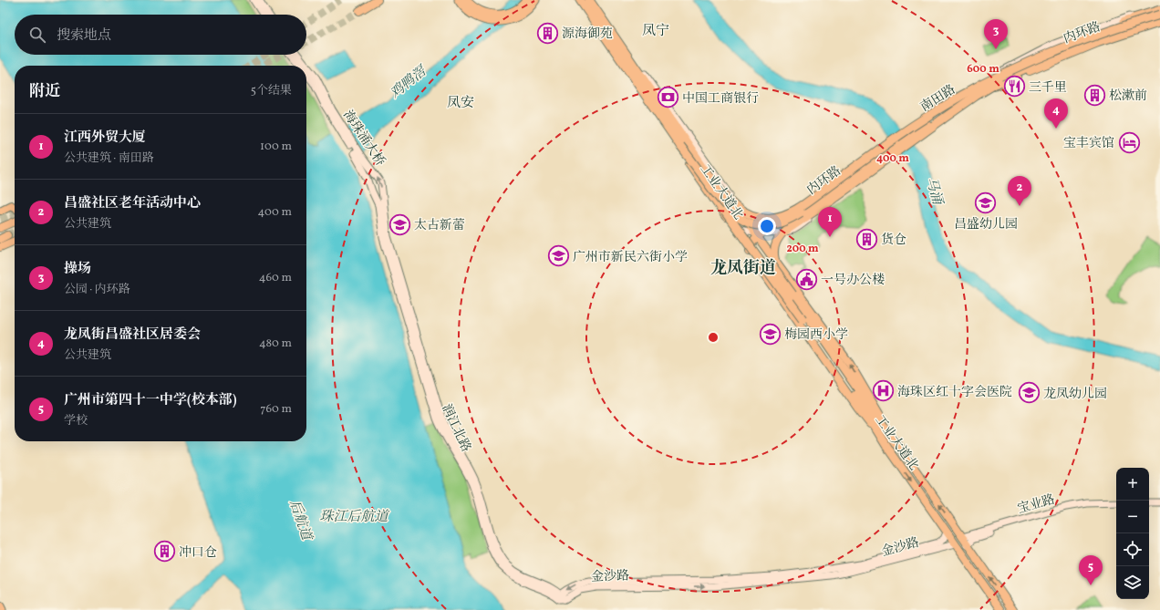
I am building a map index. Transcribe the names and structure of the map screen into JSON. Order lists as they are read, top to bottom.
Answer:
{
  "streets": {
    "highway": ["内环路"],
    "main road": [
      "南田路",
      "海珠涌大桥",
      "工业大道北",
      "润江北路",
      "宝业路",
      "金沙路"
    ]
  },
  "crossings": [
    ["内环路", "南田路"],
    ["内环路", "工业大道北"],
    ["南田路", "工业大道北"],
    ["海珠涌大桥", "润江北路"],
    ["工业大道北", "宝业路"],
    ["工业大道北", "金沙路"],
    ["润江北路", "金沙路"]
  ],
  "districts": ["凤宁", "凤安", "龙凤街道"],
  "water": [
    "鸡鸭滘",
    "马涌",
    "珠江后航道",
    "后航道"
  ],
  "places": {
    "building": [
      "源海御苑",
      "松漱前",
      "货仓",
      "冲口仓"
    ],
    "restaurant": ["三千里"],
    "bank": ["中国工商银行"],
    "hotel": ["宝丰宾馆"],
    "school or university": [
      "昌盛幼儿园",
      "太古新蕾",
      "广州市新民六街小学",
      "梅园西小学",
      "龙凤幼儿园"
    ],
    "public building": ["一号办公楼"],
    "hospital": ["海珠区红十字会医院"]
  },
  "page": {
    "search": "搜索地点",
    "pins": [
      "3",
      "4",
      "2",
      "1",
      "5"
    ],
    "heading": ["附近", "5个结果"],
    "list": [
      {
        "mark": "1",
        "name": "江西外贸大厦",
        "note": "公共建筑 · 南田路",
        "value": "100 m"
      },
      {
        "mark": "2",
        "name": "昌盛社区老年活动中心",
        "note": "公共建筑",
        "value": "400 m"
      },
      {
        "mark": "3",
        "name": "操场",
        "note": "公园 · 内环路",
        "value": "460 m"
      },
      {
        "mark": "4",
        "name": "龙凤街昌盛社区居委会",
        "note": "公共建筑",
        "value": "480 m"
      },
      {
        "mark": "5",
        "name": "广州市第四十一中学(校本部)",
        "note": "学校",
        "value": "760 m"
      }
    ],
    "map_buttons": ["+", "−"]
  },
  "rings": ["600 m", "400 m", "200 m"]
}
